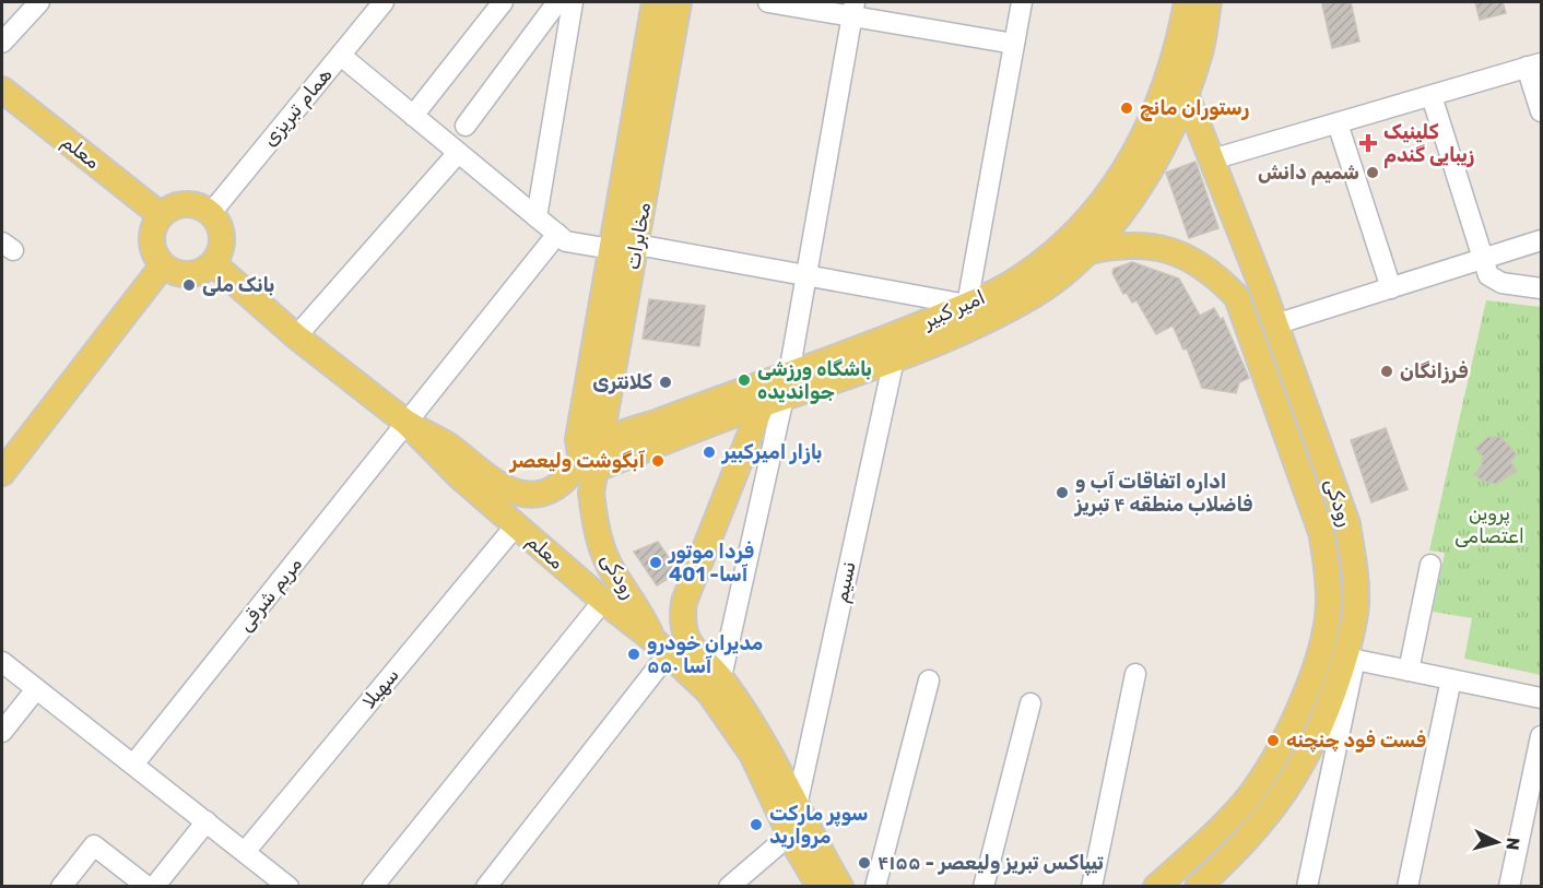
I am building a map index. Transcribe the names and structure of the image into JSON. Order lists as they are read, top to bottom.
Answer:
{
  "streets": {
    "main road": [
      "معلم",
      "مخابرات",
      "امیر کبیر",
      "رودکى",
      "رودکی"
    ],
    "street": [
      "همام تبریزی",
      "نسیم",
      "مریم شرقی",
      "سهیلا"
    ]
  },
  "crossings": [
    ["همام تبریزی", "معلم"],
    ["معلم", "رودکی"],
    ["معلم", "مریم شرقی"],
    ["معلم", "سهیلا"],
    ["مخابرات", "رودکی"],
    ["امیر کبیر", "رودکى"],
    ["امیر کبیر", "نسیم"]
  ],
  "parks": ["پروین اعتصامى"],
  "places": {
    "other": [
      "رستوران مانچ",
      "شمیم دانش",
      "بانک ملی",
      "فرزانگان",
      "باشگاه ورزشی جواندیده",
      "کلانتری",
      "بازار امیرکبیر",
      "آبگوشت ولیعصر",
      "اداره اتفاقات آب و فاضلاب منطقه ۴ تبریز",
      "فردا موتور 401 -آسا",
      "مدیران خودرو ۵۵۰ آسا",
      "فست فود چنچنه",
      "سوپر مارکت مروارید",
      "تیپاکس تبریز ولیعصر - ۴۱۵۵"
    ],
    "health": ["کلینیک زیبایی گندم"]
  },
  "north": "right"
}
